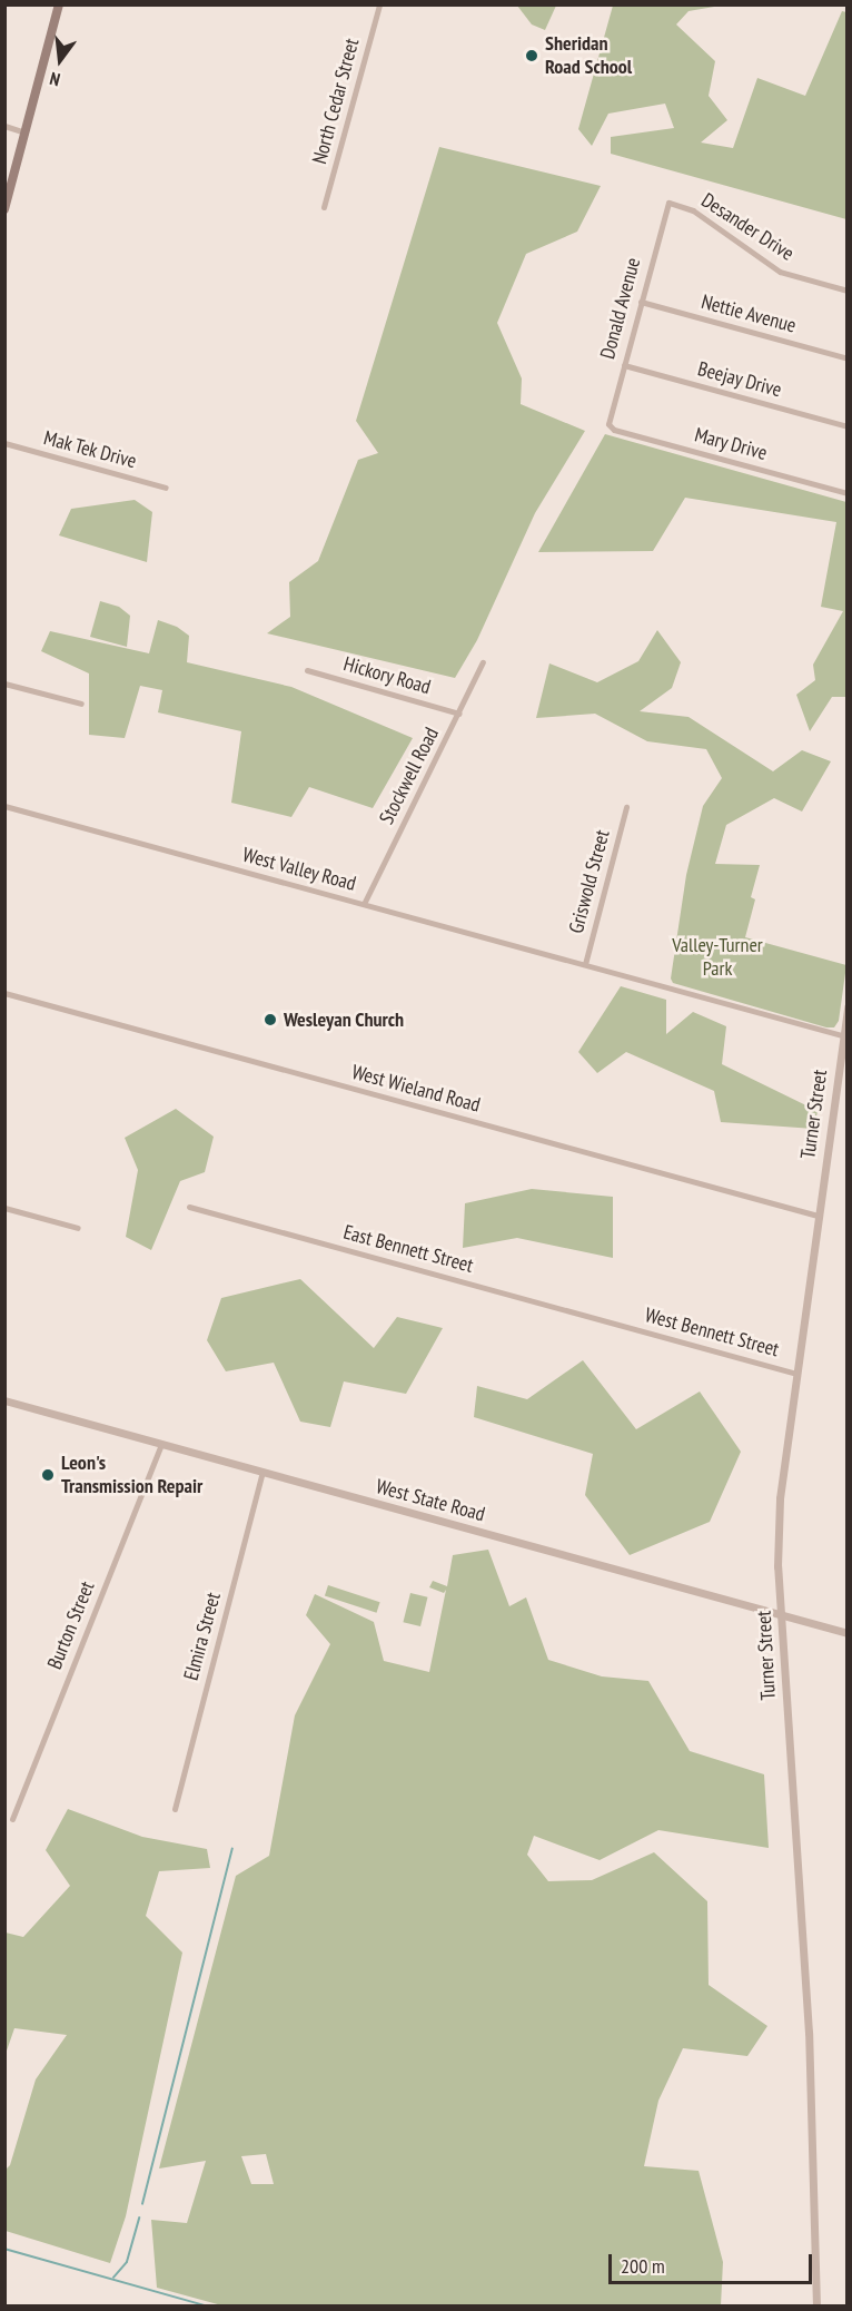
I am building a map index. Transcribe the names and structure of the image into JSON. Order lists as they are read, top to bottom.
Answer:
{
  "streets": {
    "street": [
      "North Cedar Street",
      "Desander Drive",
      "Donald Avenue",
      "Nettie Avenue",
      "Beejay Drive",
      "Mary Drive",
      "Mak Tek Drive",
      "Hickory Road",
      "Stockwell Road",
      "West Valley Road",
      "Griswold Street",
      "West Wieland Road",
      "Turner Street",
      "East Bennett Street",
      "West Bennett Street",
      "West State Road",
      "Burton Street",
      "Elmira Street"
    ]
  },
  "crossings": [
    ["Desander Drive", "Donald Avenue"],
    ["Donald Avenue", "Nettie Avenue"],
    ["Donald Avenue", "Beejay Drive"],
    ["Donald Avenue", "Mary Drive"],
    ["Hickory Road", "Stockwell Road"],
    ["Stockwell Road", "West Valley Road"],
    ["West Valley Road", "Griswold Street"],
    ["West Valley Road", "Turner Street"],
    ["West Wieland Road", "Turner Street"],
    ["Turner Street", "West Bennett Street"],
    ["Turner Street", "West State Road"],
    ["East Bennett Street", "West Bennett Street"],
    ["West State Road", "Burton Street"],
    ["West State Road", "Elmira Street"]
  ],
  "parks": ["Valley-Turner Park"],
  "places": ["Sheridan Road School", "Wesleyan Church", "Leon's Transmission Repair"],
  "scale_bar": "200 m",
  "north": "bottom"
}
